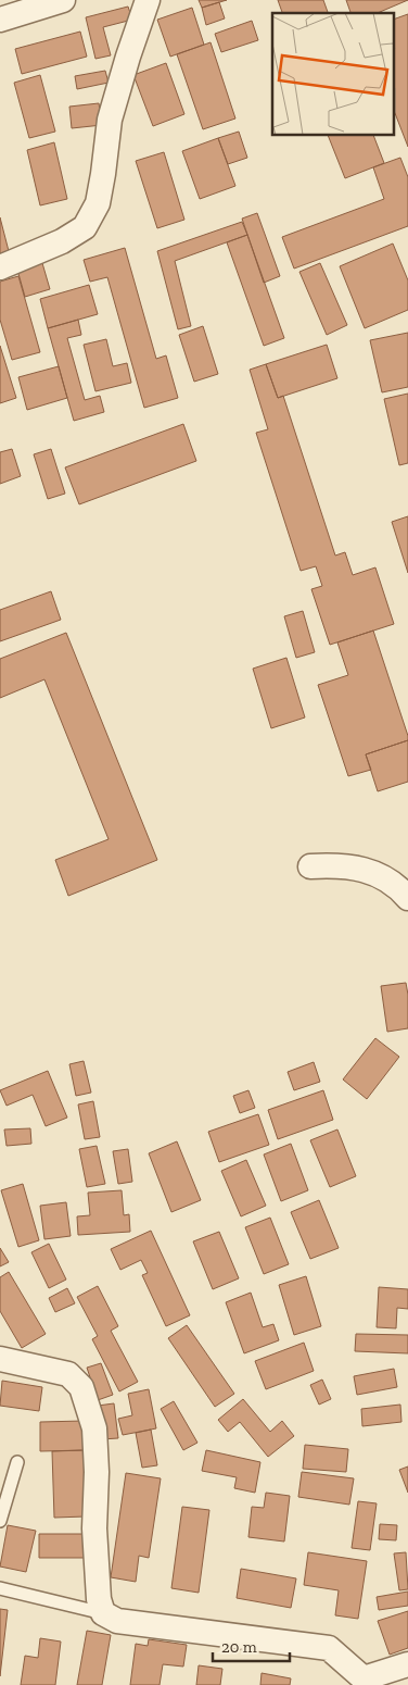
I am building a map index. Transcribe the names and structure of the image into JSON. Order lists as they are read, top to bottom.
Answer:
{
  "scale_bar": "20 m"
}
